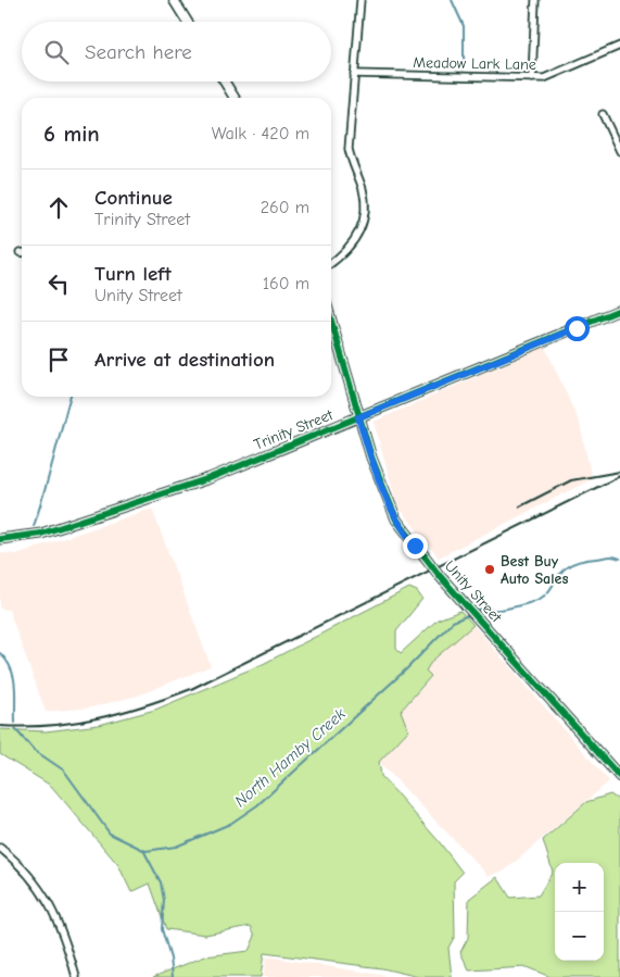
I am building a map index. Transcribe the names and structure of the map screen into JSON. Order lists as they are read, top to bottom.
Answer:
{
  "streets": {
    "street": ["Meadow Lark Lane", "Trinity Street", "Unity Street"]
  },
  "crossings": [
    ["Trinity Street", "Unity Street"]
  ],
  "water": ["North Hamby Creek"],
  "places": ["Best Buy Auto Sales"],
  "page": {
    "search": "Search here",
    "heading": ["6 min", "Walk · 420 m"],
    "list": [
      ["Continue", "Trinity Street", "260 m"],
      ["Turn left", "Unity Street", "160 m"],
      "Arrive at destination"
    ],
    "map_buttons": ["+", "−"]
  }
}
